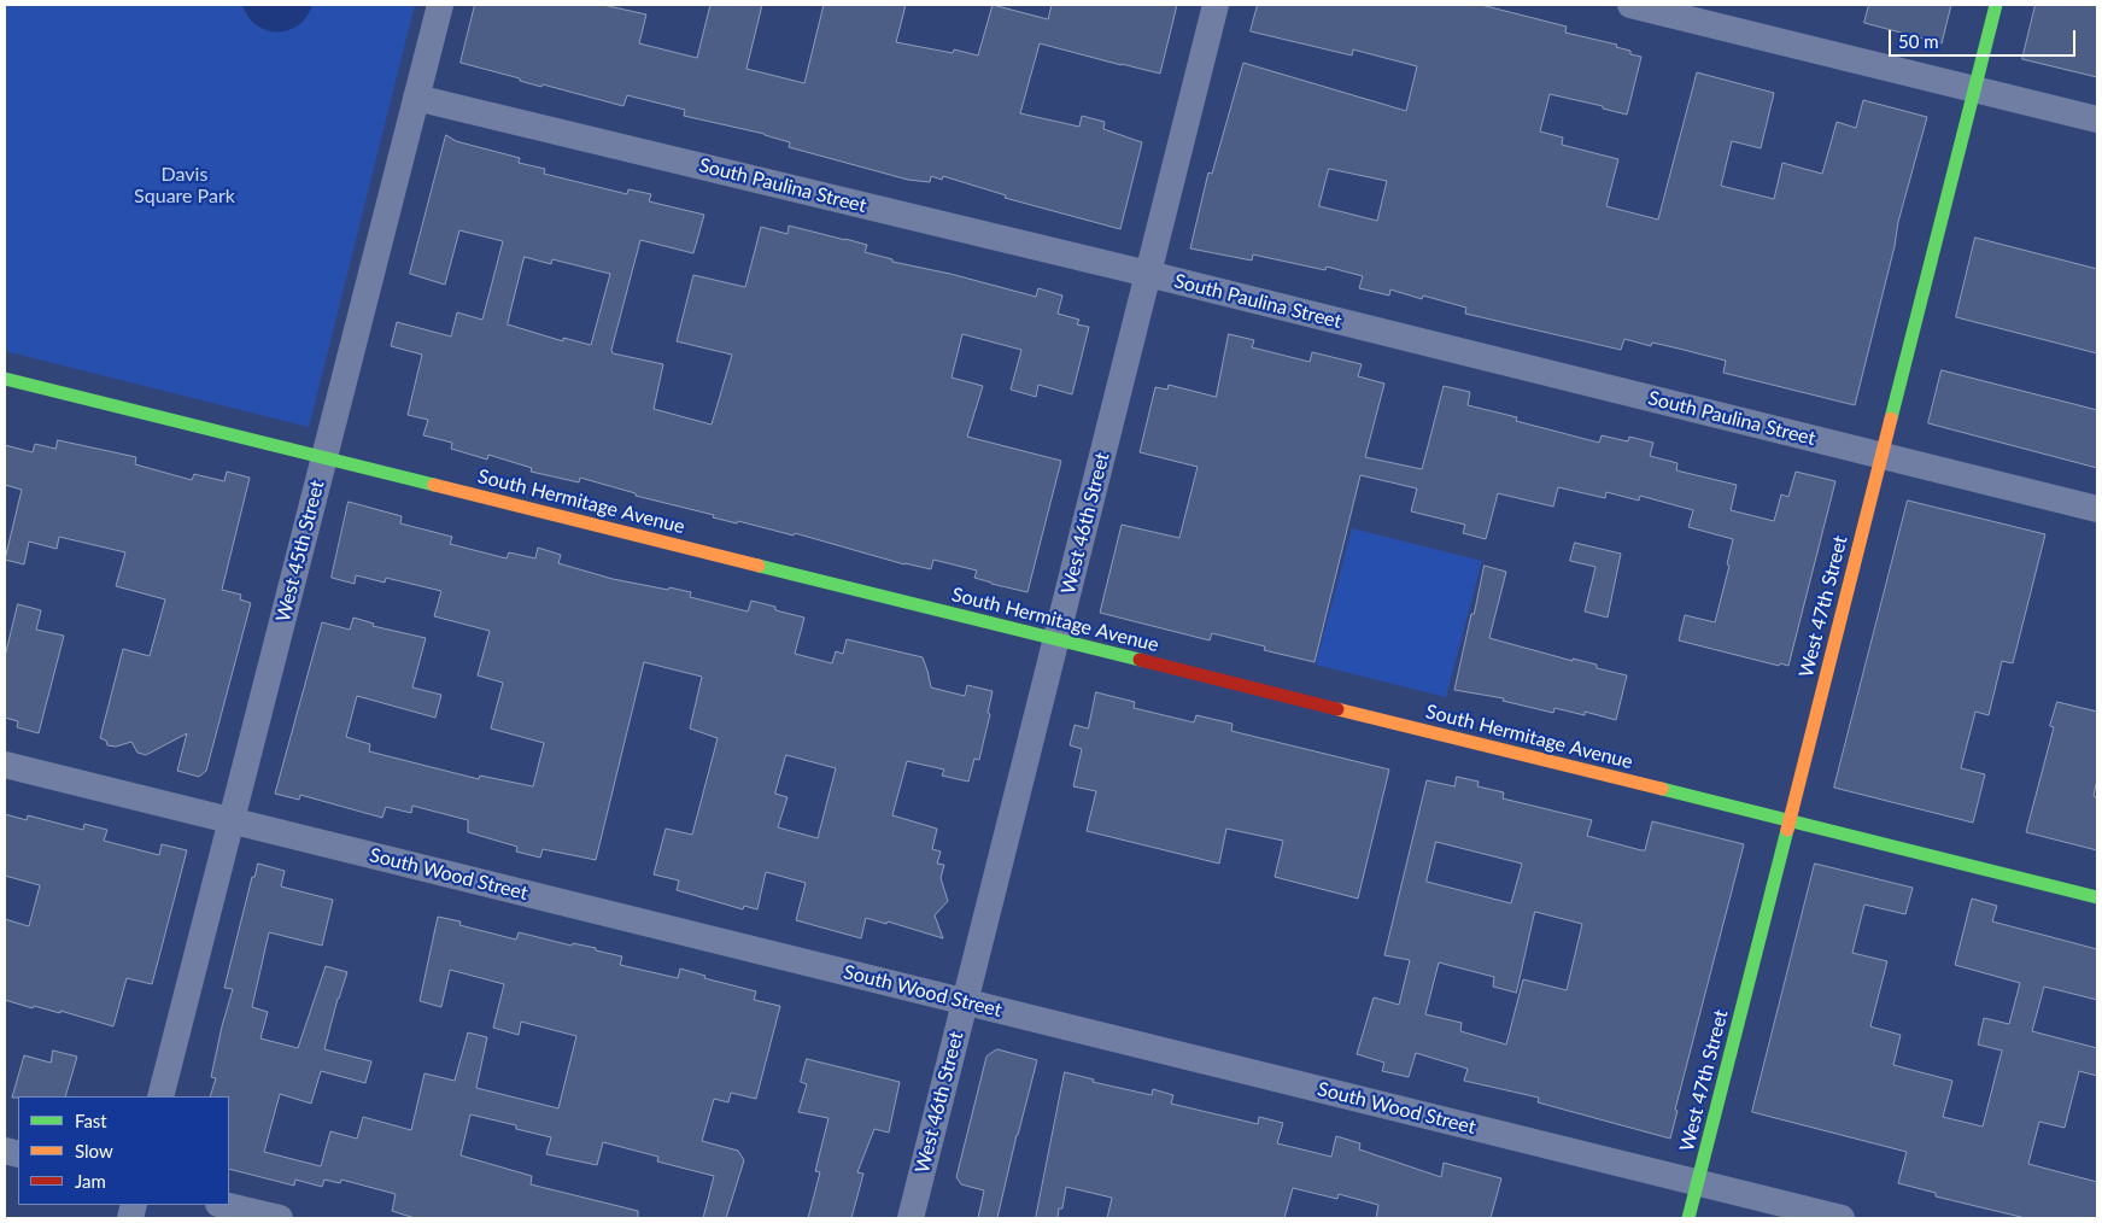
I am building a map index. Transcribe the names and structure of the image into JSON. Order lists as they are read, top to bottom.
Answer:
{
  "streets": {
    "street": [
      "South Paulina Street",
      "South Hermitage Avenue",
      "West 46th Street",
      "West 45th Street",
      "West 47th Street",
      "South Wood Street"
    ]
  },
  "crossings": [
    ["South Paulina Street", "West 46th Street"],
    ["South Paulina Street", "West 45th Street"],
    ["South Paulina Street", "West 47th Street"],
    ["South Hermitage Avenue", "West 46th Street"],
    ["South Hermitage Avenue", "West 45th Street"],
    ["South Hermitage Avenue", "West 47th Street"],
    ["West 46th Street", "South Wood Street"],
    ["West 45th Street", "South Wood Street"],
    ["West 47th Street", "South Wood Street"]
  ],
  "parks": ["Davis Square Park"],
  "legend": ["Fast", "Slow", "Jam"],
  "scale_bar": "50 m"
}
